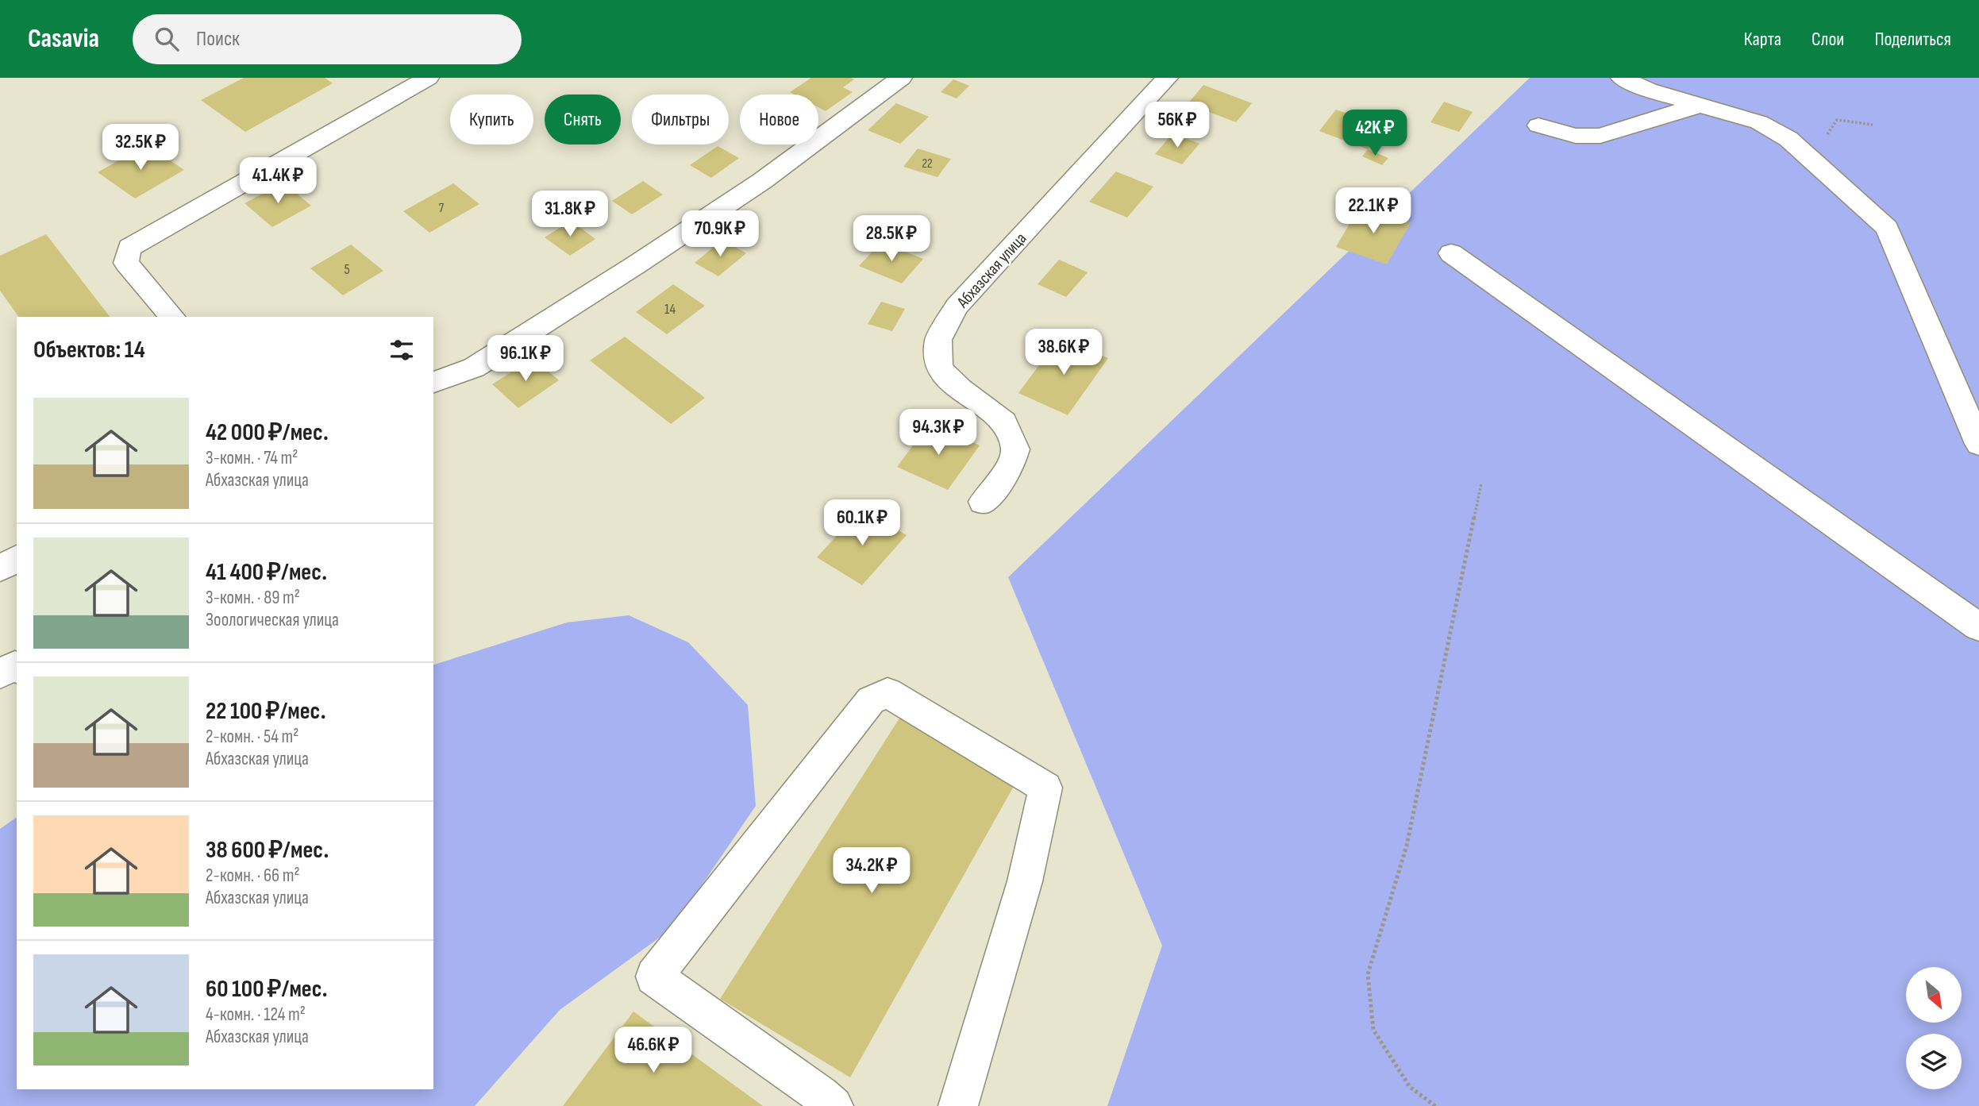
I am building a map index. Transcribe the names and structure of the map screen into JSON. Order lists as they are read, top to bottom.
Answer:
{
  "streets": {
    "street": ["Абхазская улица"]
  },
  "house_numbers": [
    "22",
    "7",
    "5",
    "14"
  ],
  "north": "bottom right",
  "page": {
    "header": "Casavia",
    "search": "Поиск",
    "nav": ["Карта", "Слои", "Поделиться"],
    "chip": [
      "Купить",
      "Снять",
      "Фильтры",
      "Новое"
    ],
    "price": [
      "56K ₽",
      "42K ₽",
      "32.5K ₽",
      "41.4K ₽",
      "22.1K ₽",
      "31.8K ₽",
      "70.9K ₽",
      "28.5K ₽",
      "38.6K ₽",
      "96.1K ₽",
      "94.3K ₽",
      "60.1K ₽",
      "34.2K ₽",
      "46.6K ₽"
    ],
    "heading": "Объектов: 14",
    "list": [
      {
        "name": "42 000 ₽/мес.",
        "note": "3-комн. · 74 m² · Абхазская улица"
      },
      {
        "name": "41 400 ₽/мес.",
        "note": "3-комн. · 89 m² · Зоологическая улица"
      },
      {
        "name": "22 100 ₽/мес.",
        "note": "2-комн. · 54 m² · Абхазская улица"
      },
      {
        "name": "38 600 ₽/мес.",
        "note": "2-комн. · 66 m² · Абхазская улица"
      },
      {
        "name": "60 100 ₽/мес.",
        "note": "4-комн. · 124 m² · Абхазская улица"
      }
    ]
  }
}
